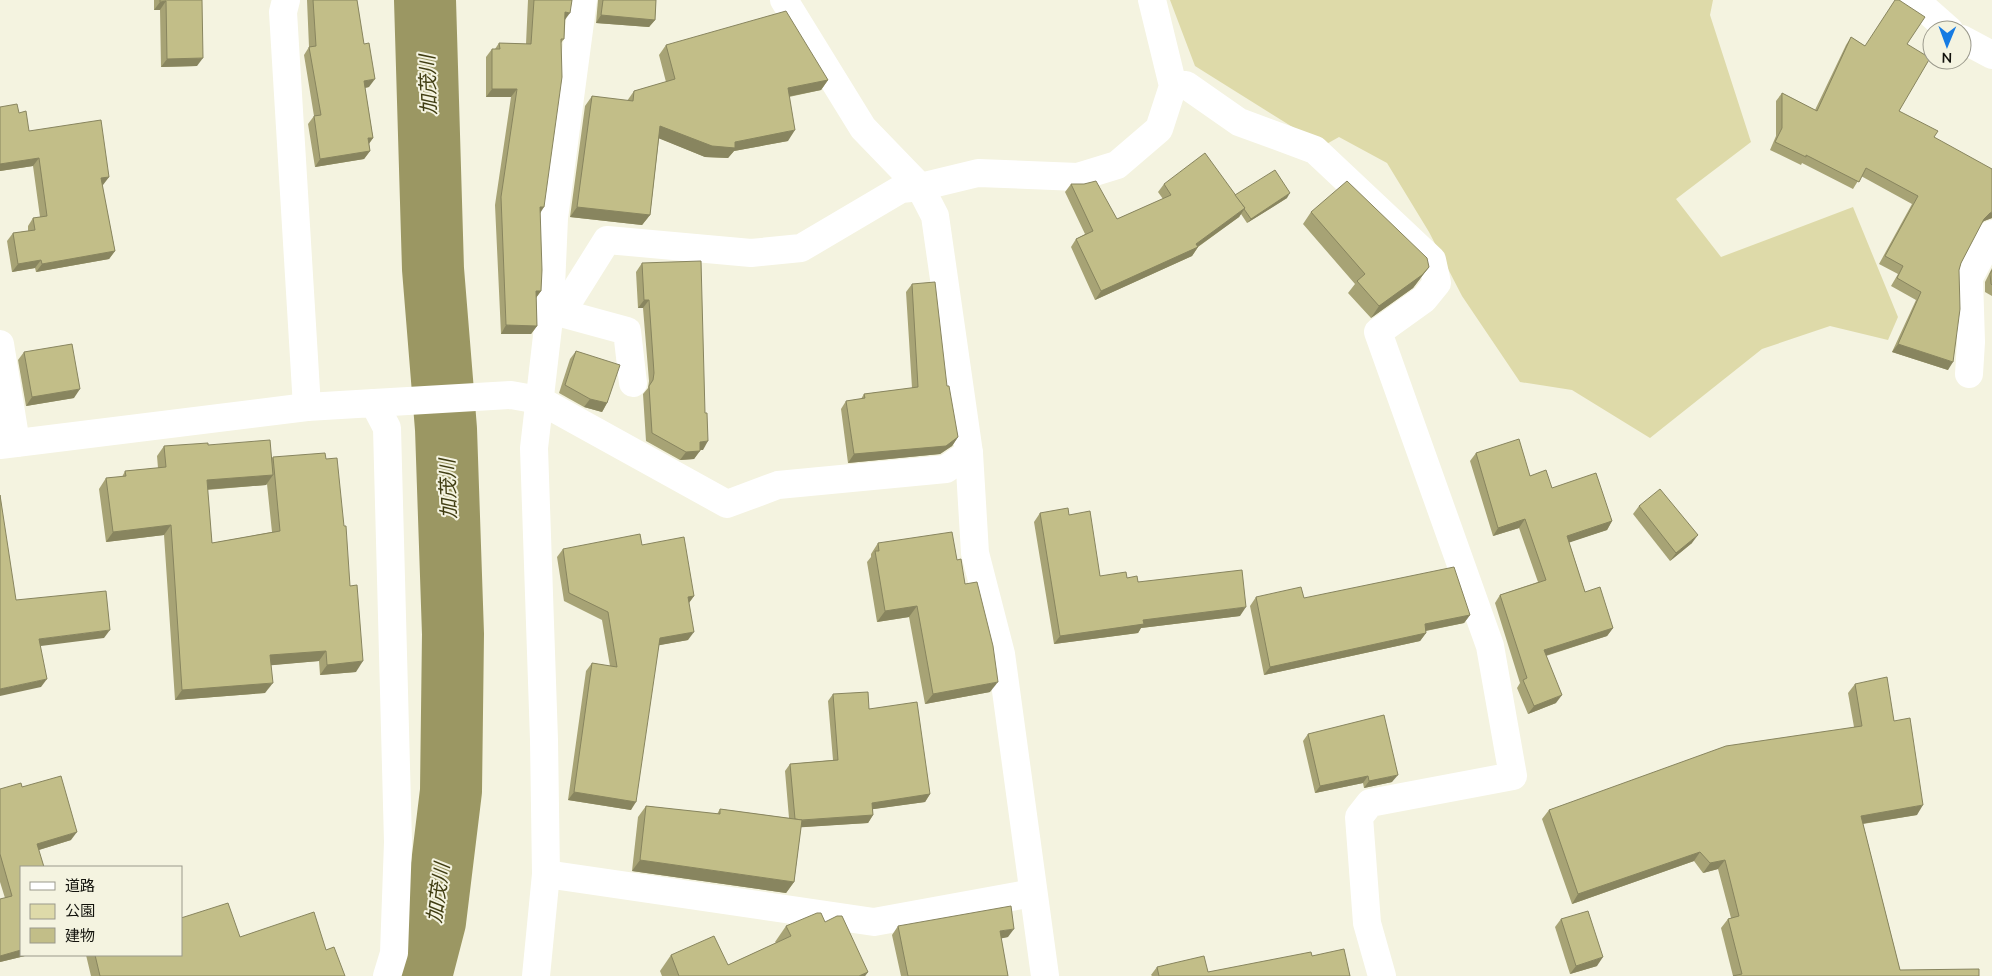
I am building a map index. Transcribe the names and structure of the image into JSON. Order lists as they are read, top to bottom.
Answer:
{
  "water": ["加茂川"],
  "legend": ["道路", "公園", "建物"],
  "north": "bottom"
}
